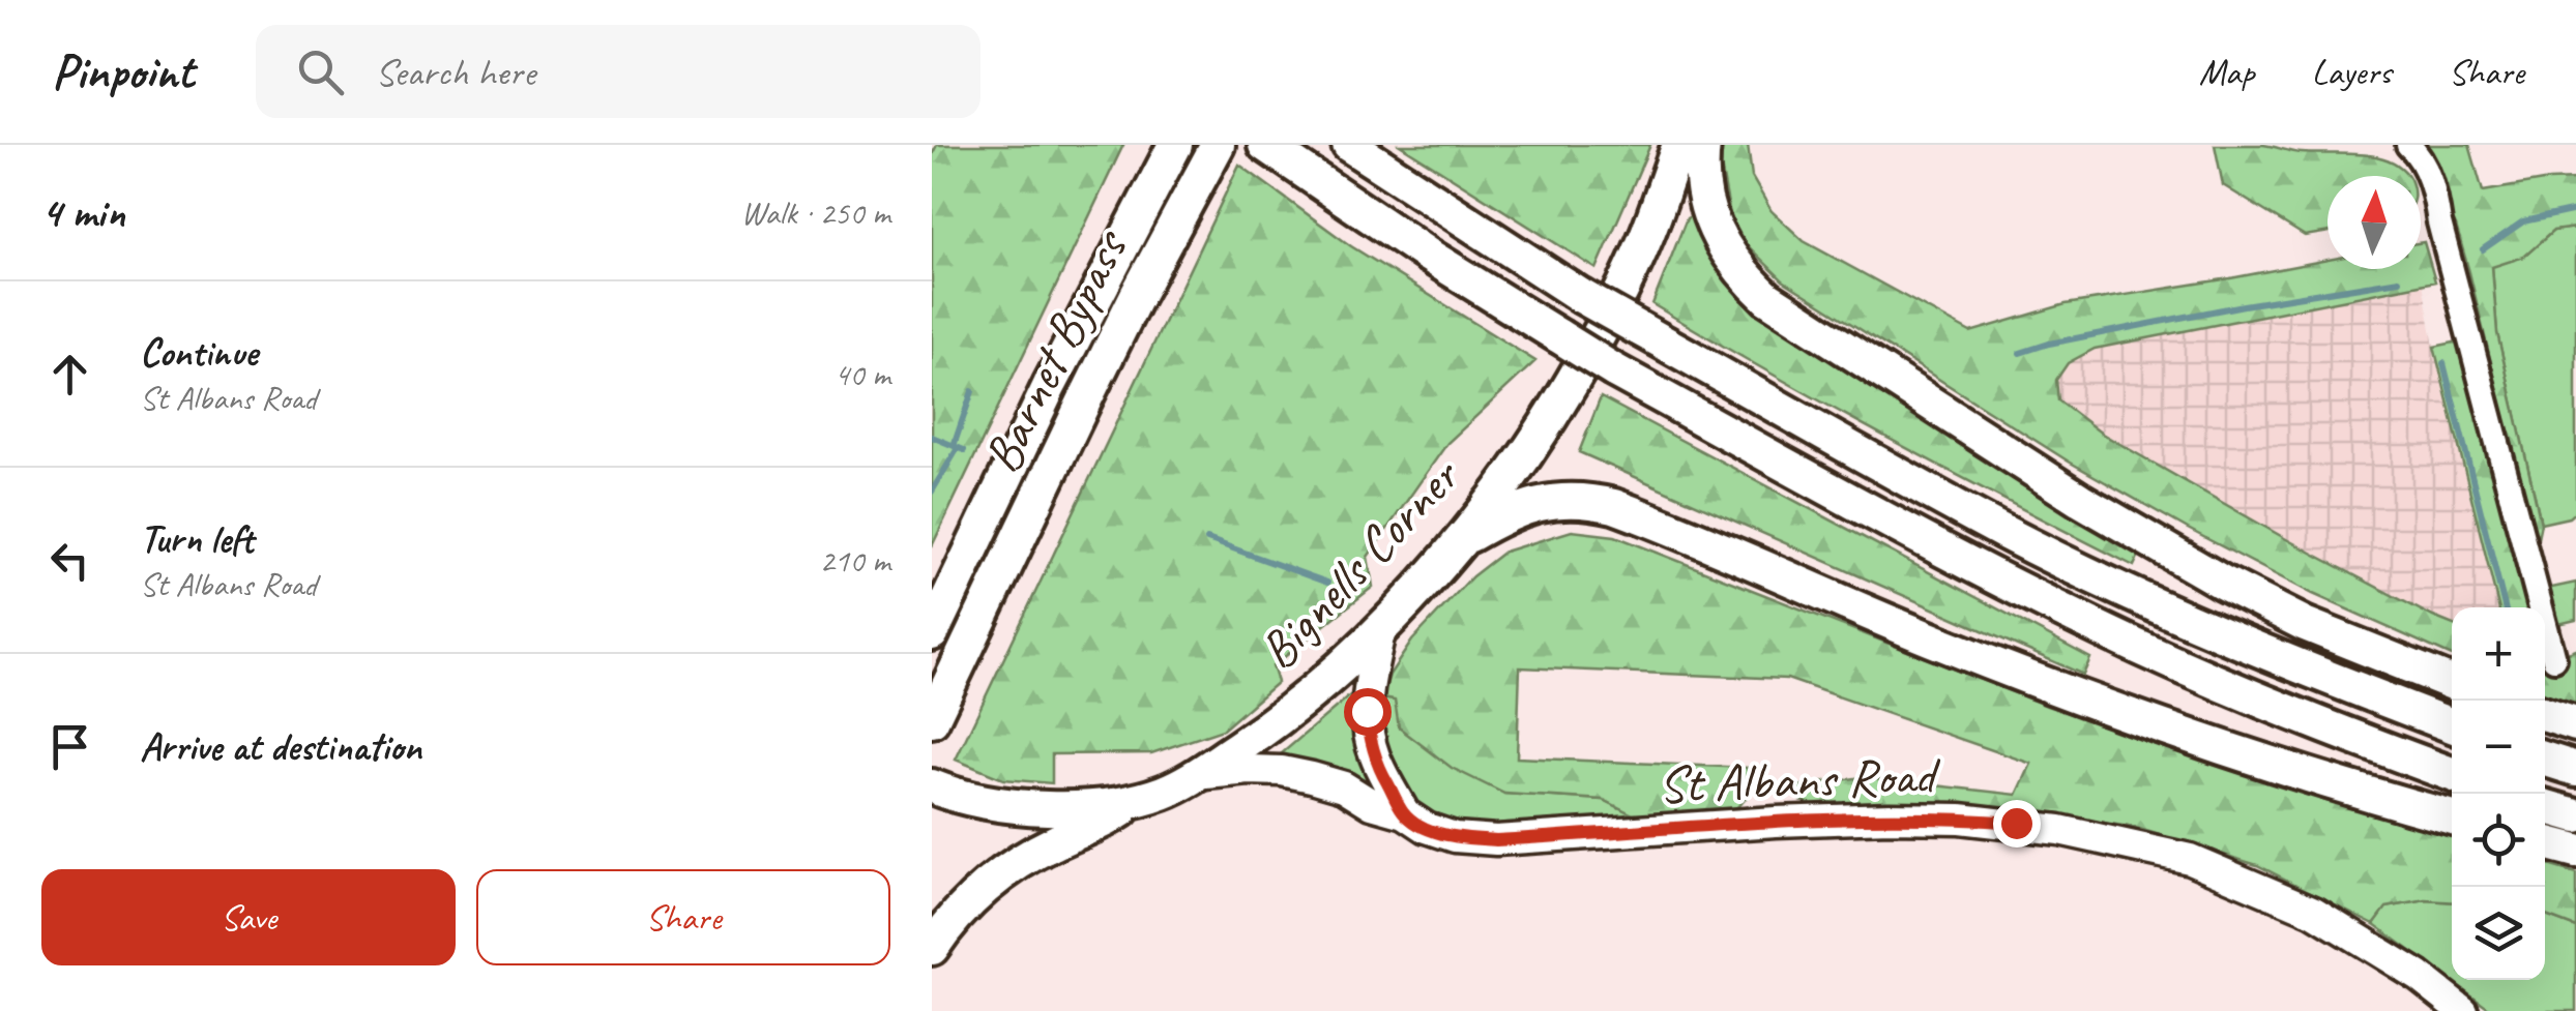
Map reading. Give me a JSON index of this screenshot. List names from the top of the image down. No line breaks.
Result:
{"streets":{"highway":["Barnet Bypass","Bignells Corner"],"main road":["St Albans Road"]},"crossings":[["Bignells Corner","St Albans Road"]],"north":"top","page":{"header":"Pinpoint","search":"Search here","nav":["Map","Layers","Share"],"heading":["4 min","Walk · 250 m"],"list":[["Continue","St Albans Road","40 m"],["Turn left","St Albans Road","210 m"],"Arrive at destination"],"map_buttons":["+","−"],"buttons":["Save","Share"]}}
